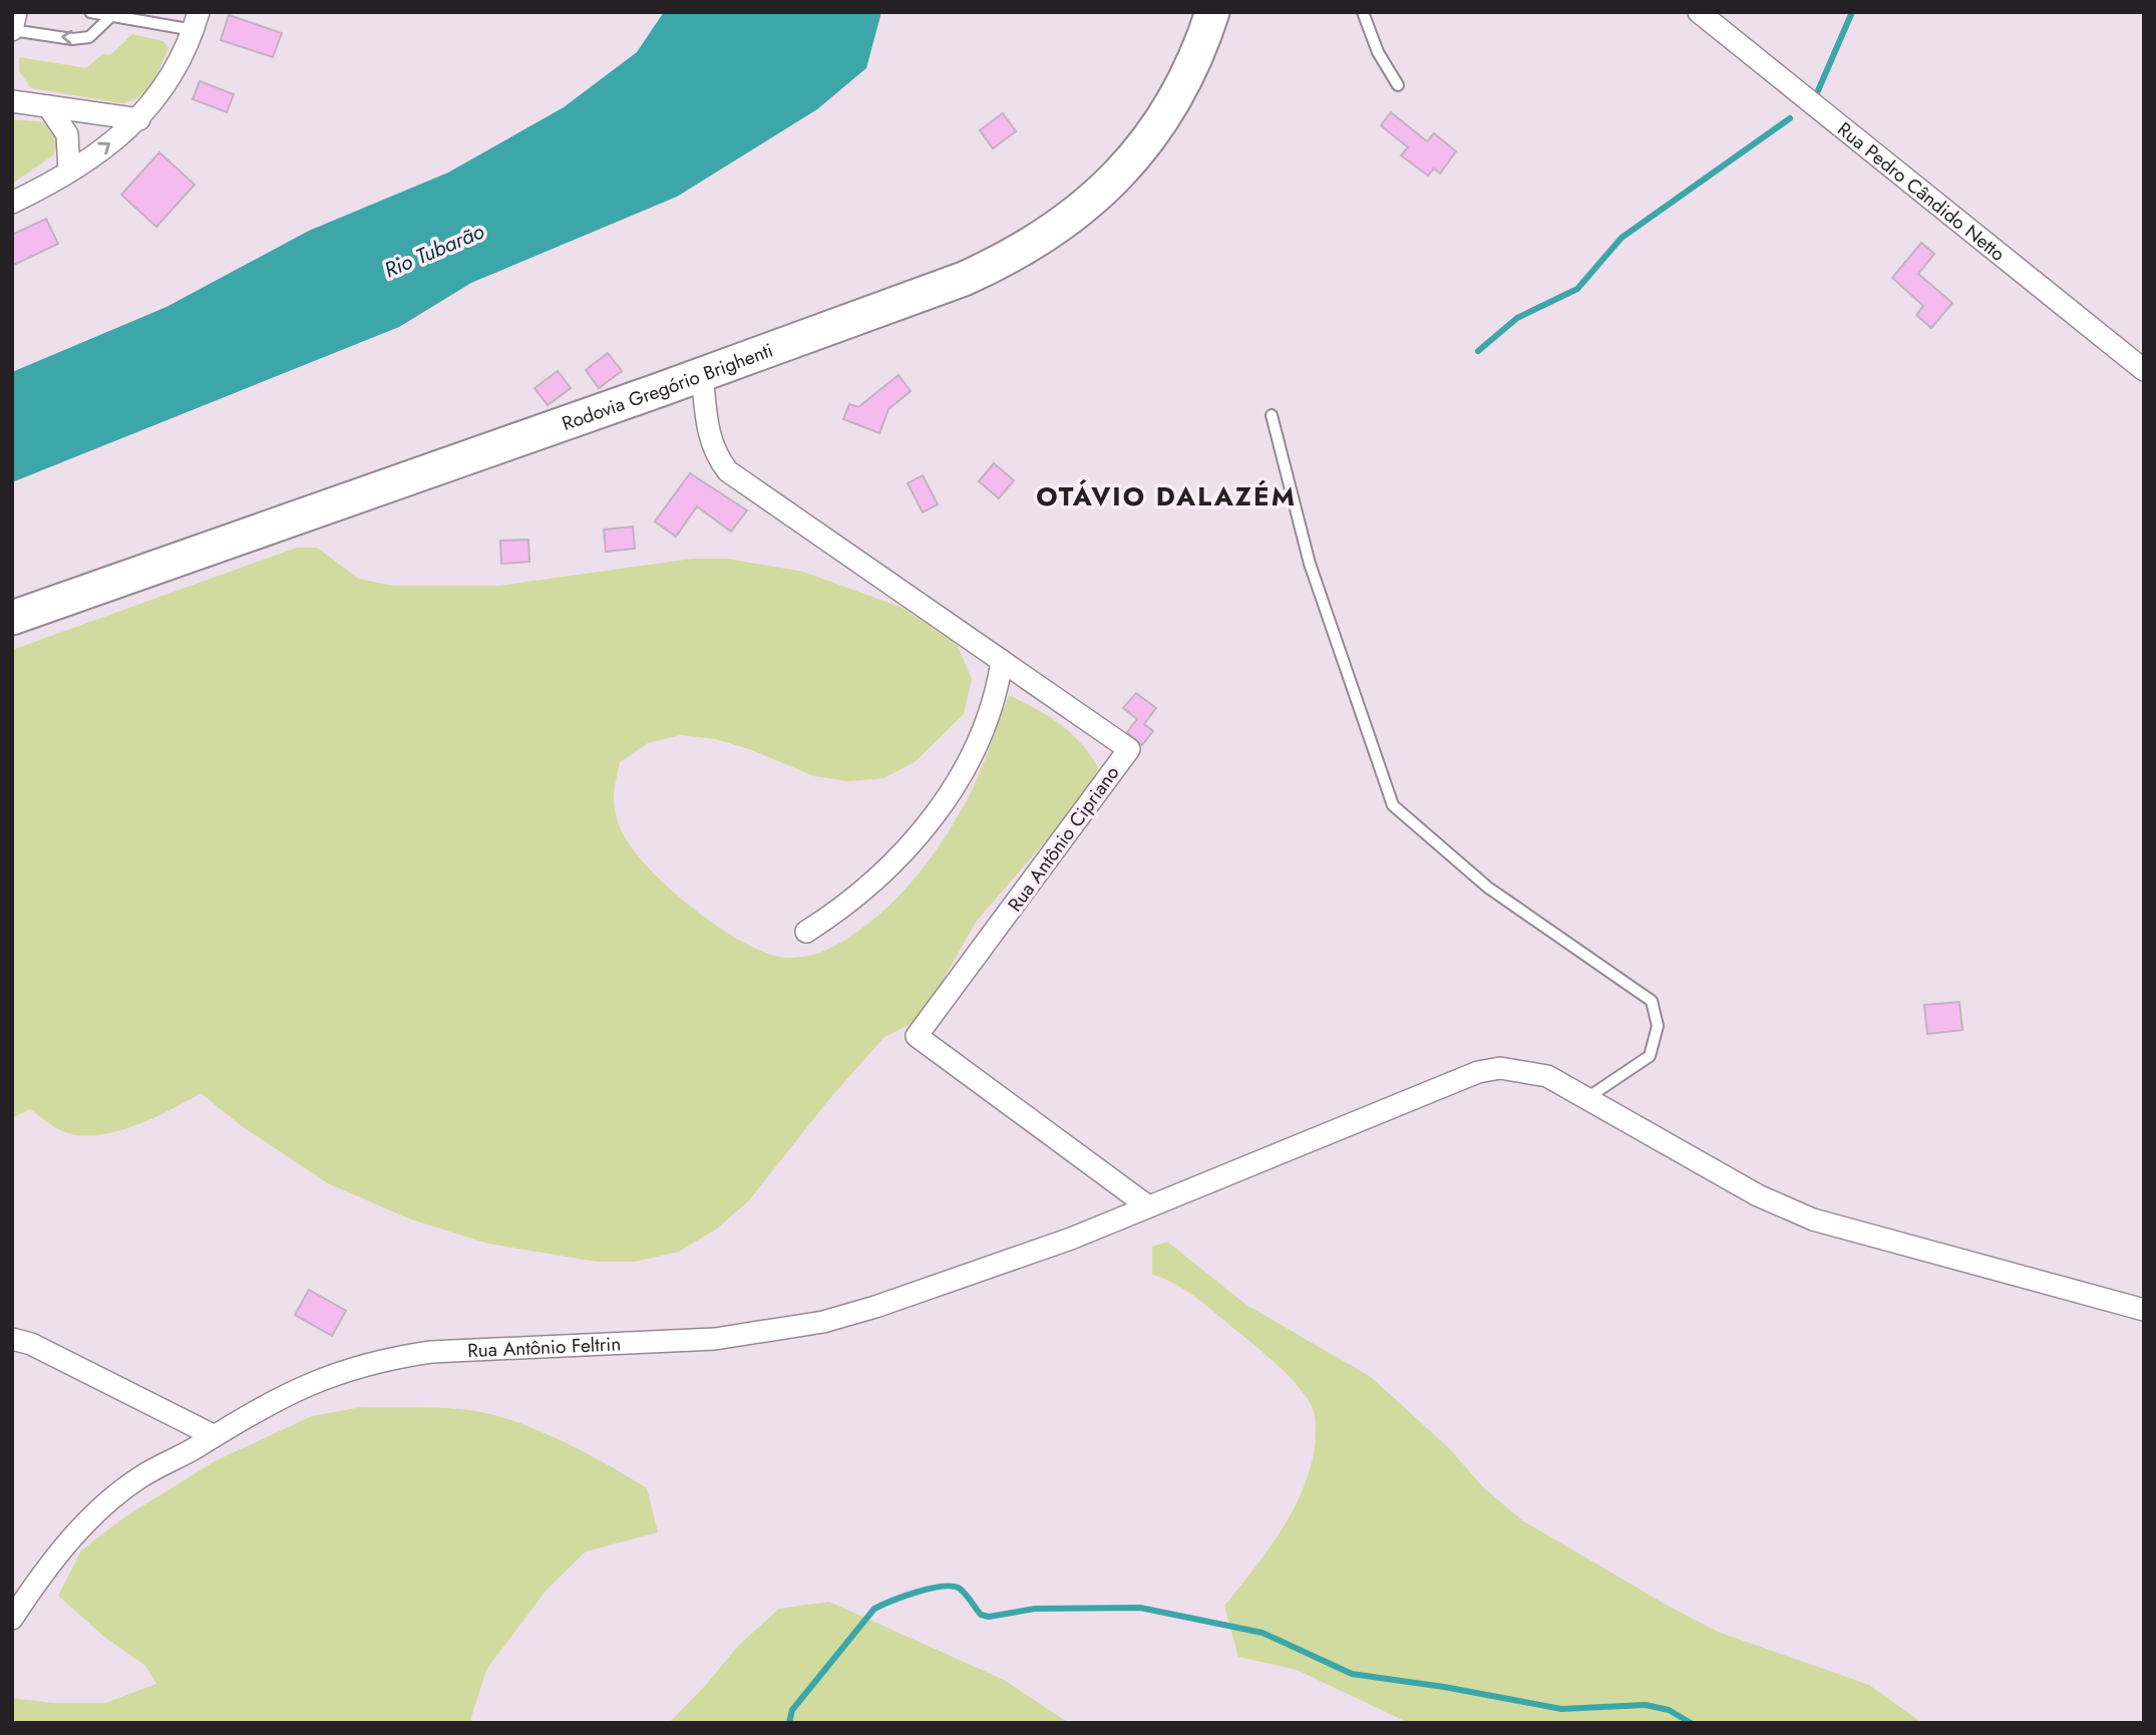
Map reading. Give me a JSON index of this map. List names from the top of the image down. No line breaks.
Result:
{"streets":{"main road":["Rodovia Gregório Brighenti"],"street":["Rua Pedro Cândido Netto","Rua Antônio Cipriano","Rua Antônio Feltrin"]},"crossings":[["Rodovia Gregório Brighenti","Rua Antônio Cipriano"],["Rua Antônio Cipriano","Rua Antônio Feltrin"]],"districts":["OTÁVIO DALAZÉM"],"water":["Rio Tubarão"]}
